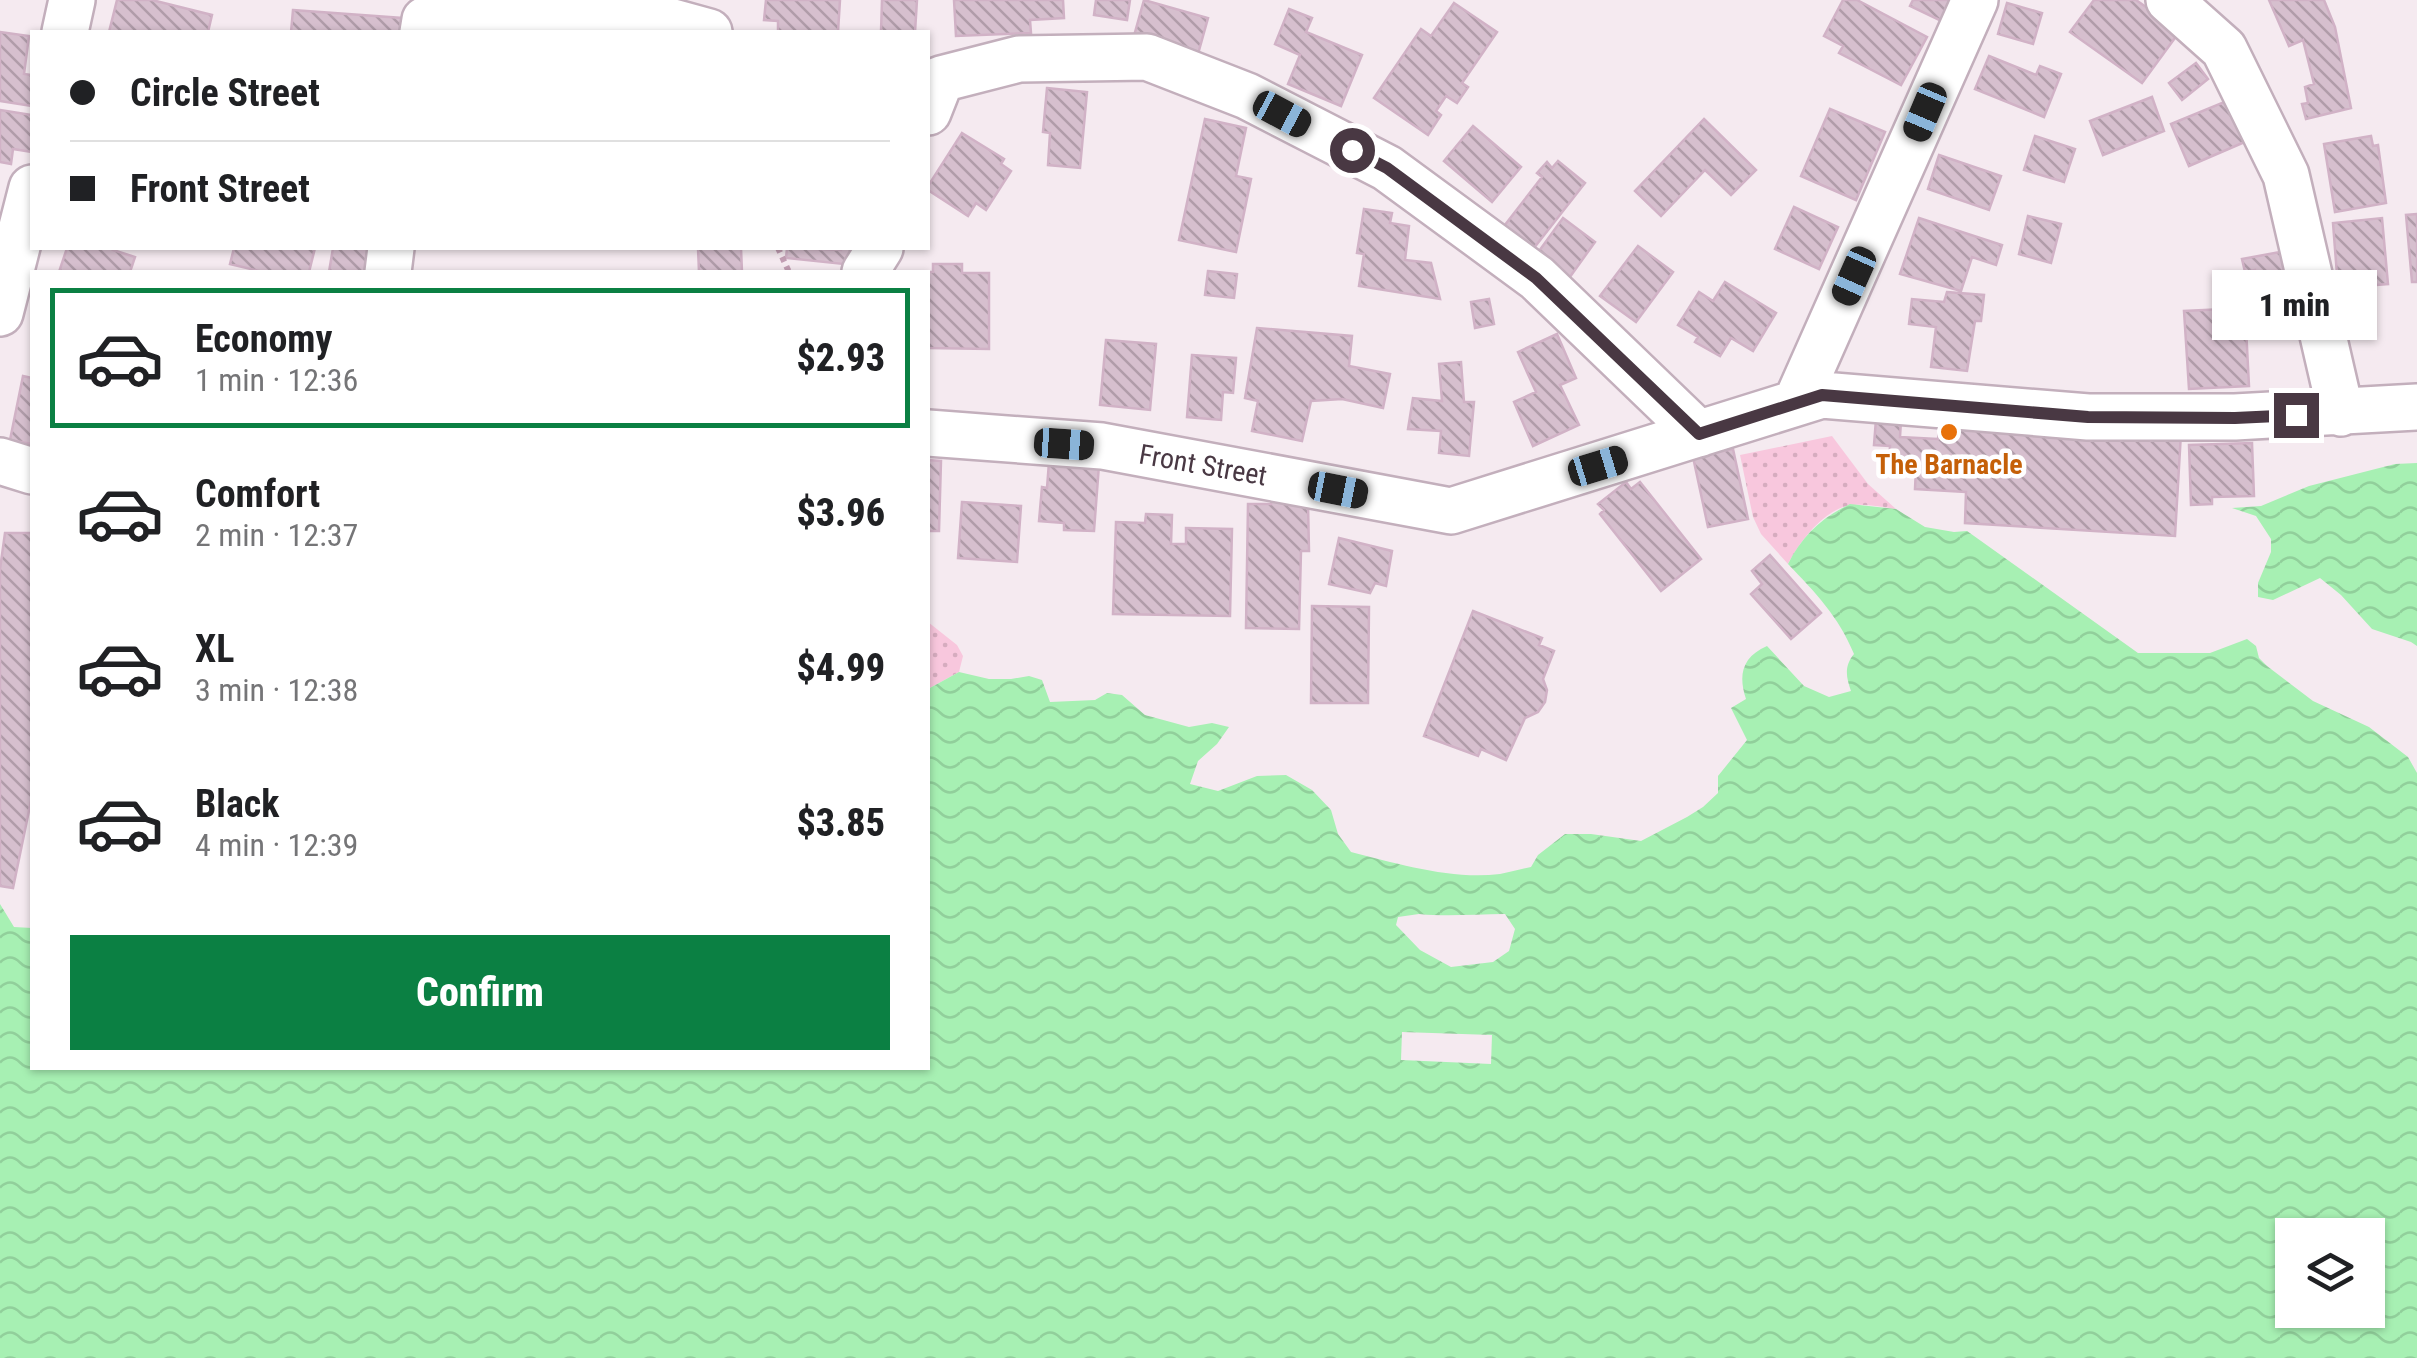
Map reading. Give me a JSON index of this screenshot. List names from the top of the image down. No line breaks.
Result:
{"streets":{"street":["Front Street"]},"places":["The Barnacle"],"page":{"banner":["Circle Street","Front Street"],"bubble":"1 min","list":[{"name":"Economy","note":"1 min · 12:36","value":"$2.93"},{"name":"Comfort","note":"2 min · 12:37","value":"$3.96"},{"name":"XL","note":"3 min · 12:38","value":"$4.99"},{"name":"Black","note":"4 min · 12:39","value":"$3.85"}],"buttons":"Confirm"}}
